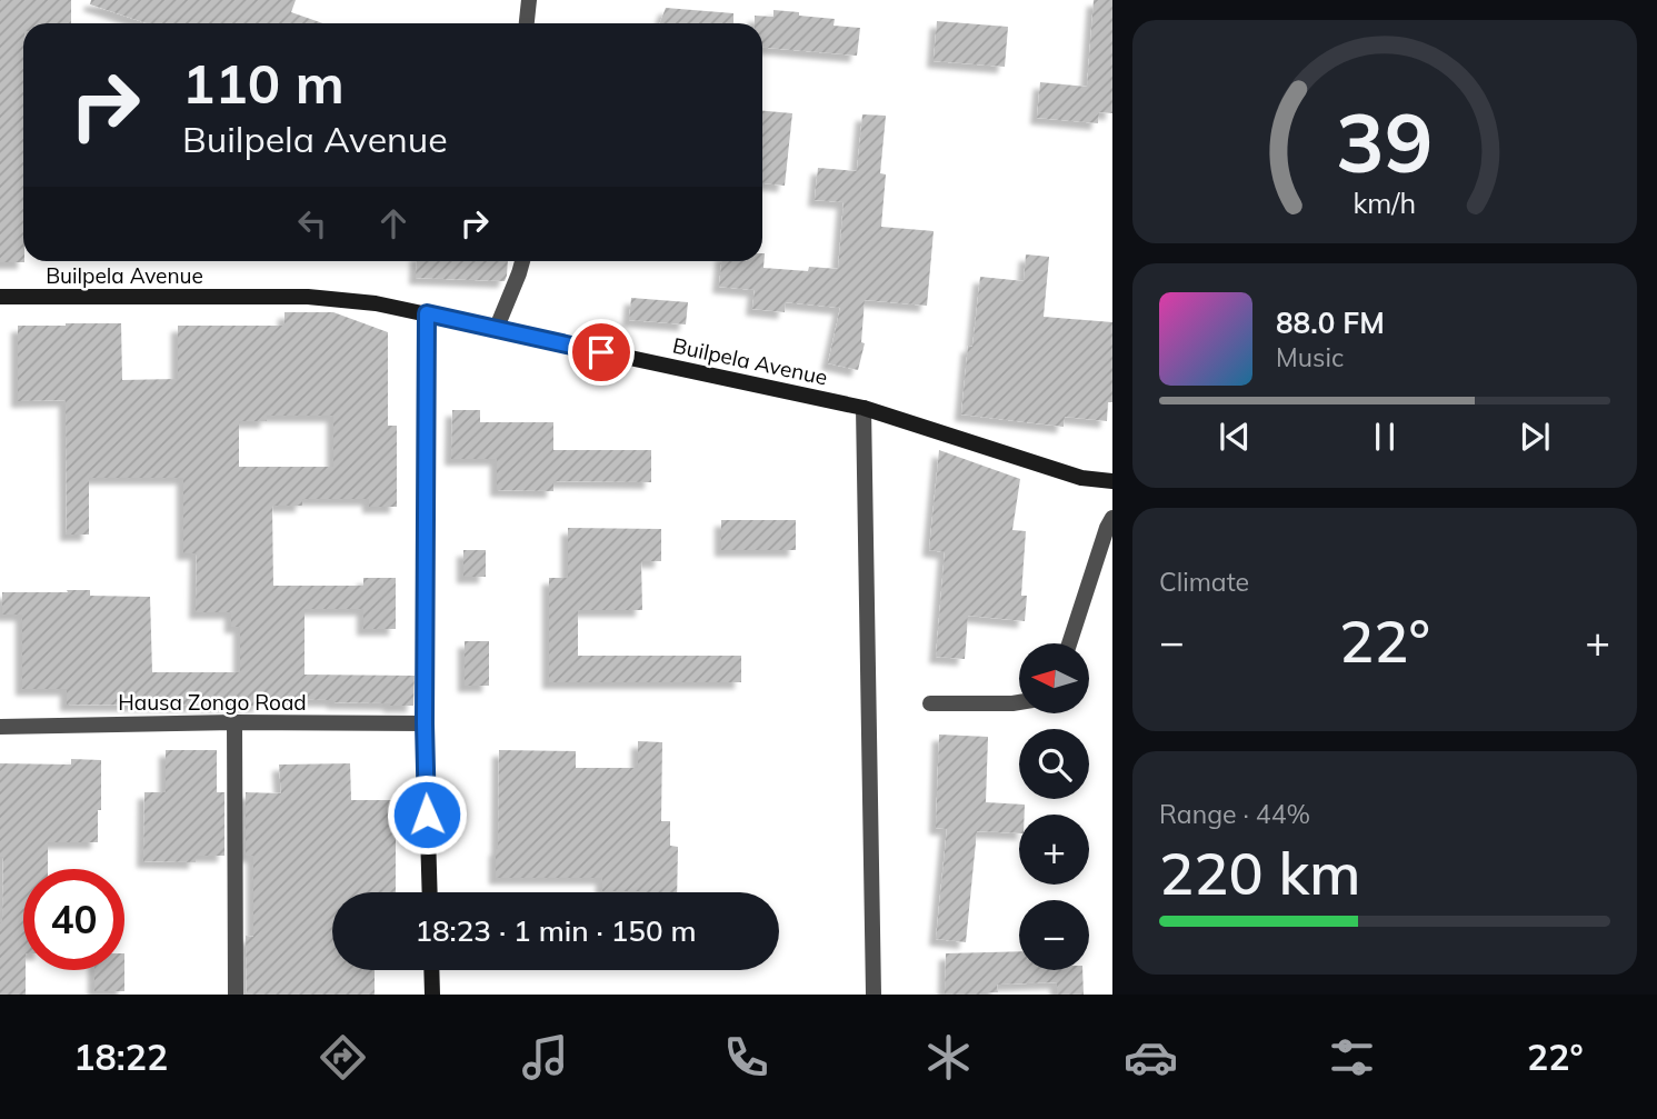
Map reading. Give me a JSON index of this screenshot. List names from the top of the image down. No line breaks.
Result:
{"streets":{"street":["Builpela Avenue","Hausa Zongo Road"]},"north":"left","page":{"turn":["110 m","Builpela Avenue"],"song":["88.0 FM","Music"],"tile":["Climate",["Range · 44%","220 km"]],"heat":["−","22°","+"],"map_buttons":["+","−"],"limit":"40","trip":"18:23 · 1 min · 150 m","tabs":["18:22","22°"],"gauge":["39","km/h"]}}
